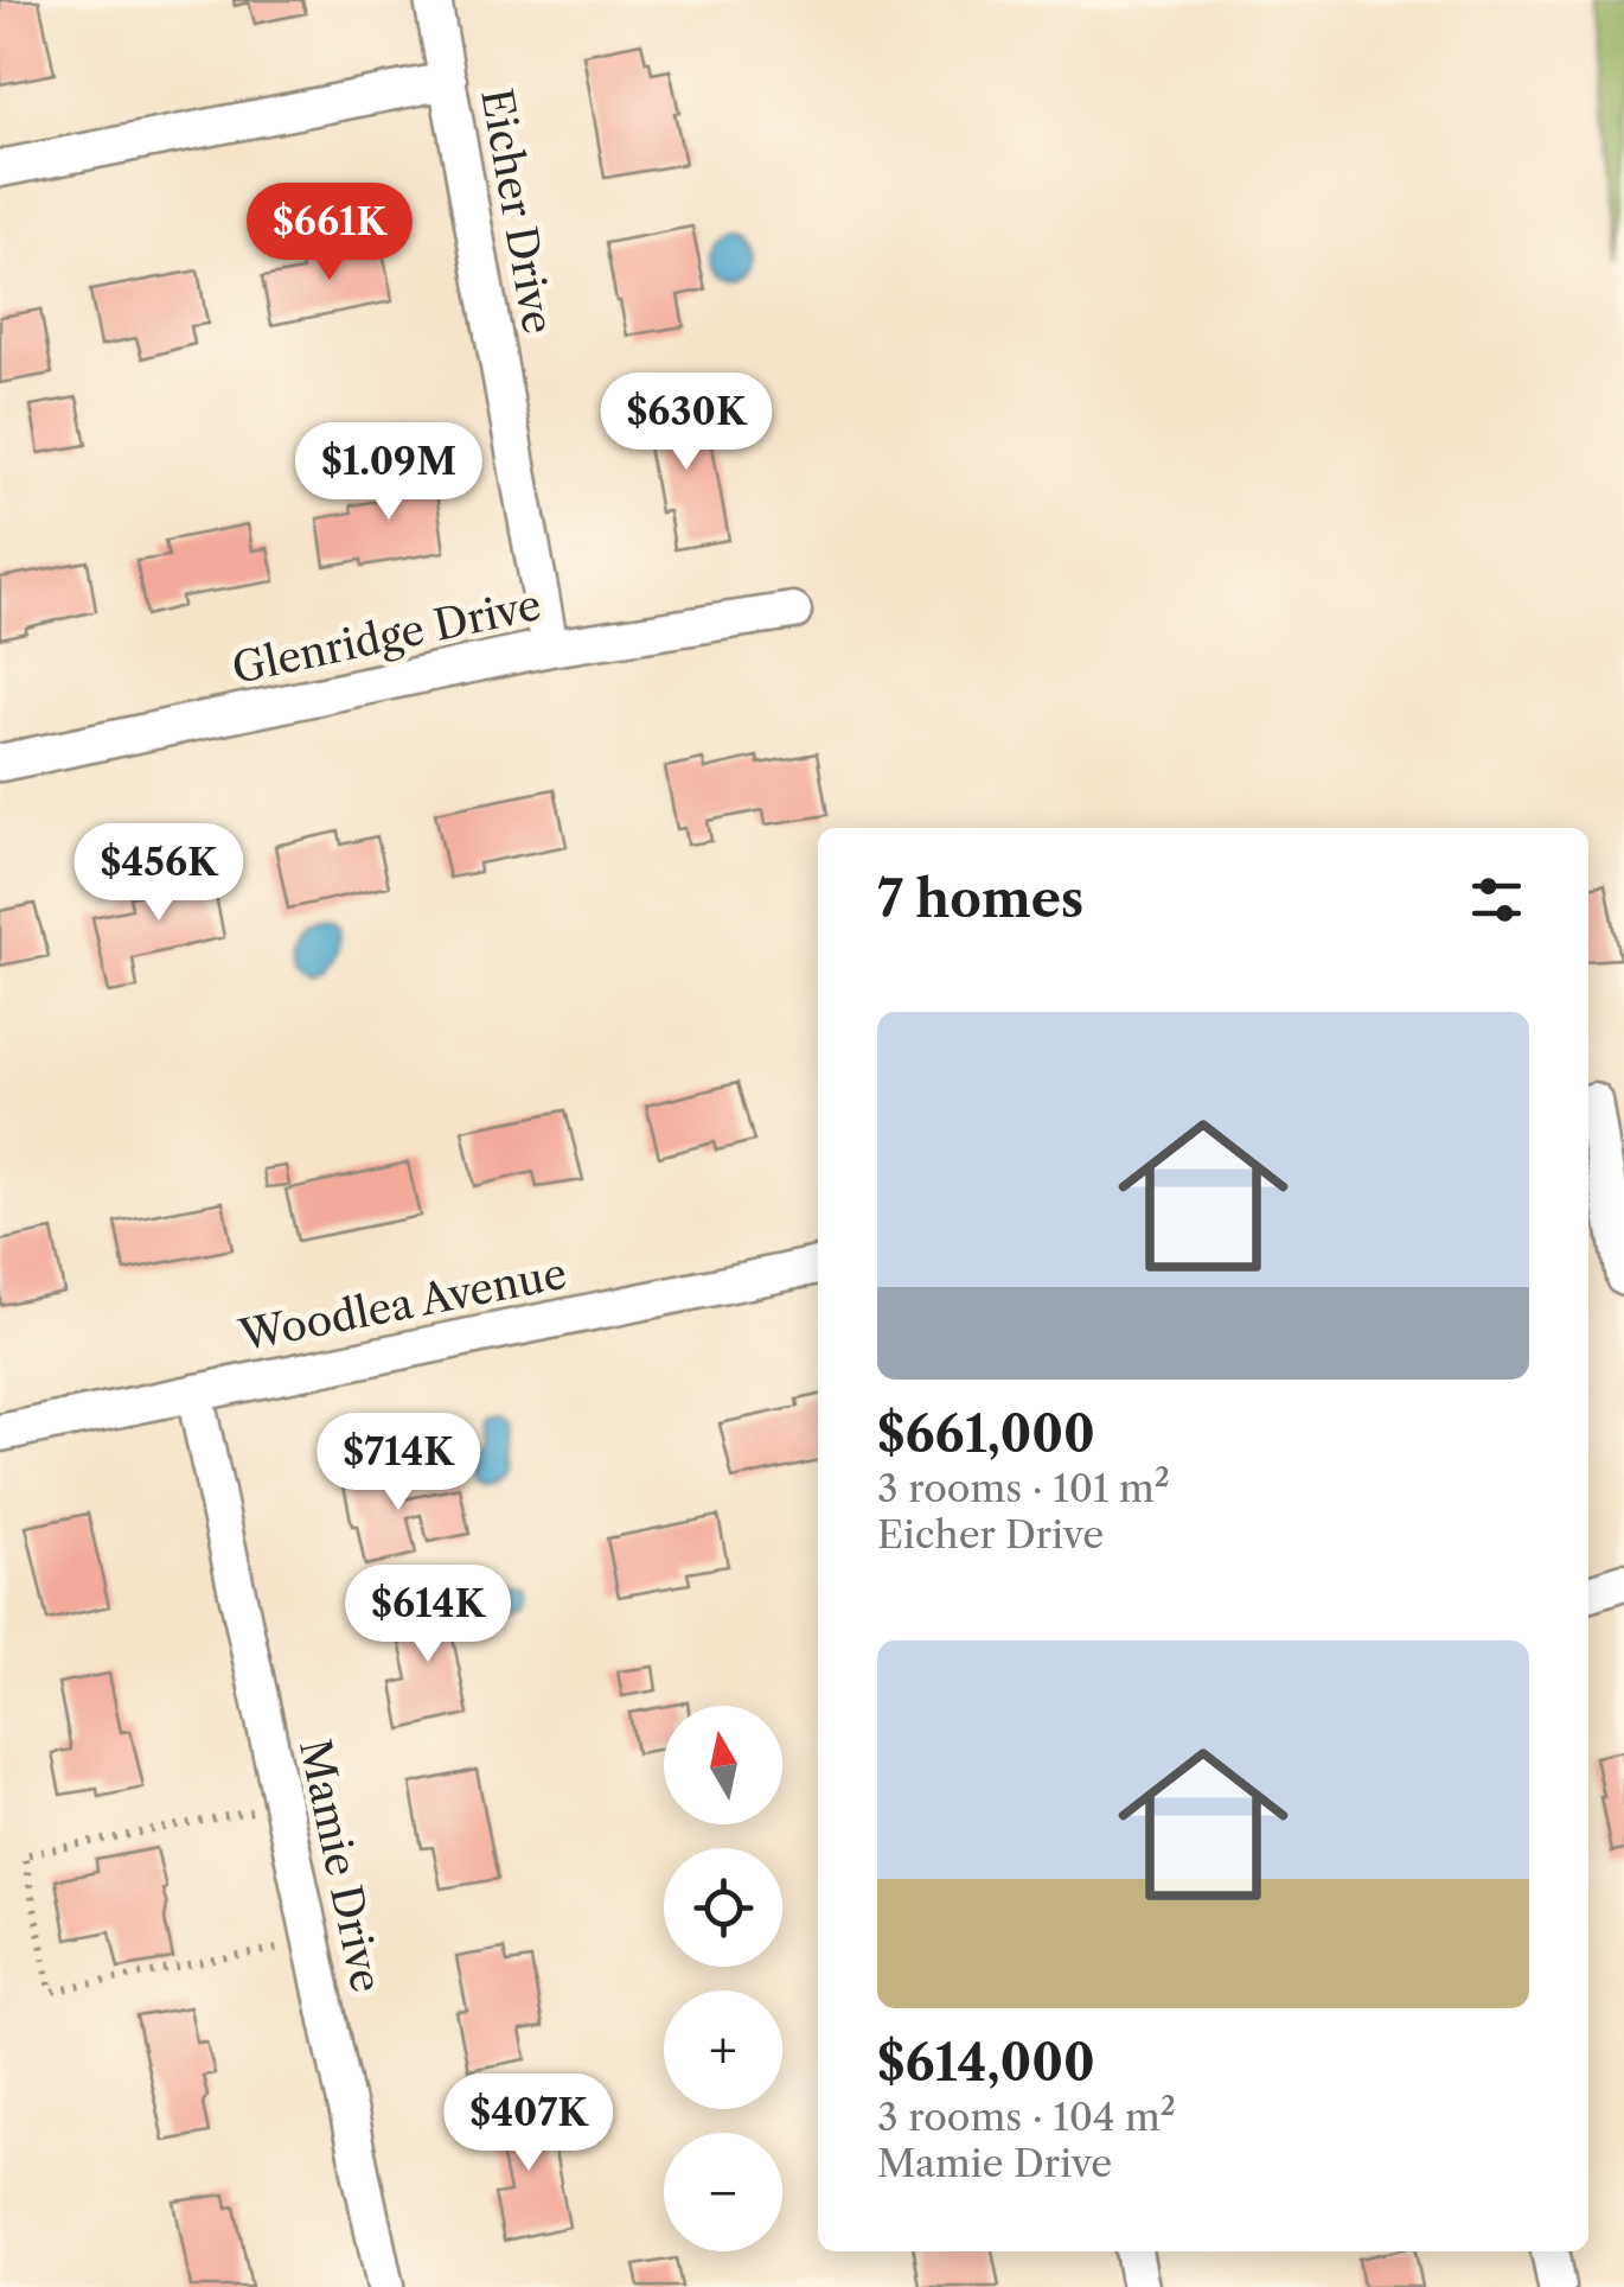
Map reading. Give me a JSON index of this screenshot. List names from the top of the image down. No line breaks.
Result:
{"streets":{"street":["Eicher Drive","Glenridge Drive","Woodlea Avenue","Mamie Drive"]},"crossings":[["Eicher Drive","Glenridge Drive"],["Woodlea Avenue","Mamie Drive"]],"north":"top","page":{"price":["$661K","$630K","$1.09M","$456K","$714K","$614K","$407K"],"heading":"7 homes","list":[{"name":"$661,000","note":"3 rooms · 101 m² · Eicher Drive"},{"name":"$614,000","note":"3 rooms · 104 m² · Mamie Drive"}],"map_buttons":["+","−"]}}
